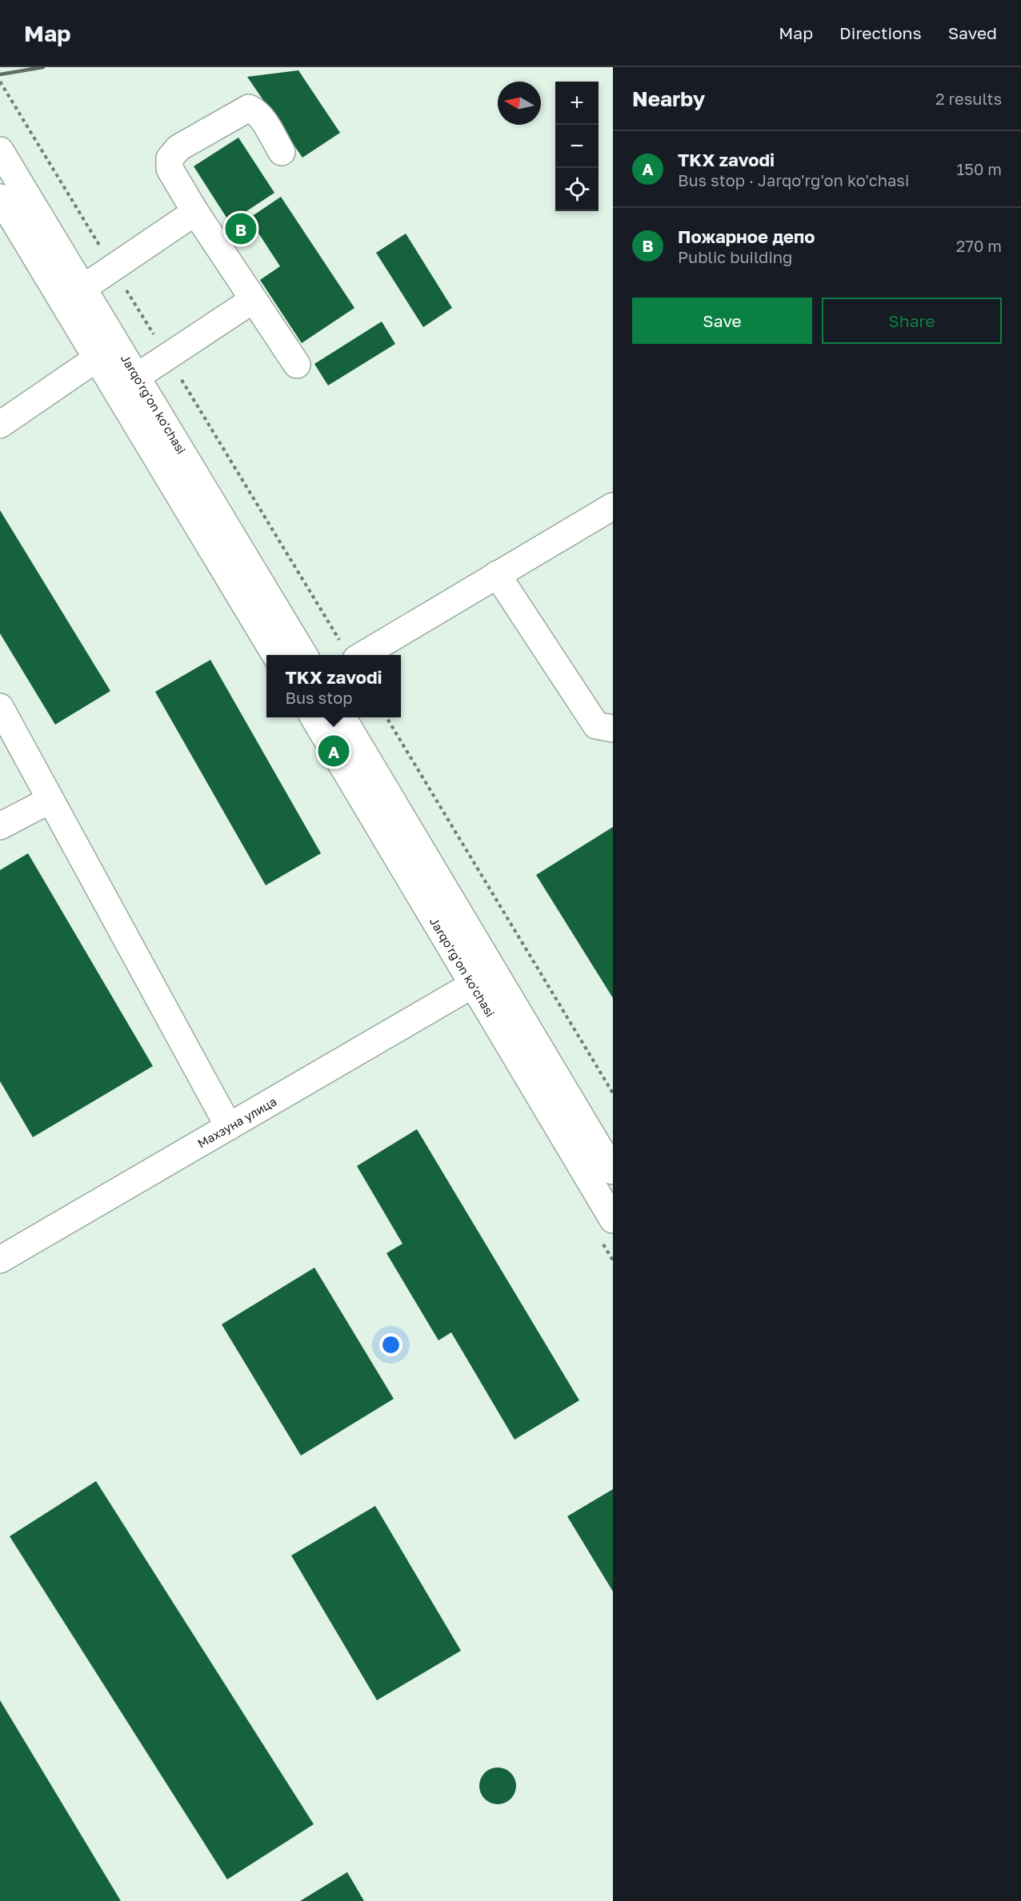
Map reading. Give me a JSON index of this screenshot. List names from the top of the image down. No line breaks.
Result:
{"streets":{"main road":["Jarqo'rg'on ko'chasi","Махзуна улица"]},"crossings":[["Jarqo'rg'on ko'chasi","Махзуна улица"]],"north":"left","page":{"header":"Map","nav":["Map","Directions","Saved"],"heading":["Nearby","2 results"],"map_buttons":["+","−"],"list":[{"mark":"A","name":"TKX zavodi","note":"Bus stop · Jarqo'rg'on ko'chasi","value":"150 m"},{"mark":"B","name":"Пожарное депо","note":"Public building","value":"270 m"}],"pins":["B","A"],"buttons":["Save","Share"],"popup":["TKX zavodi","Bus stop"]}}
